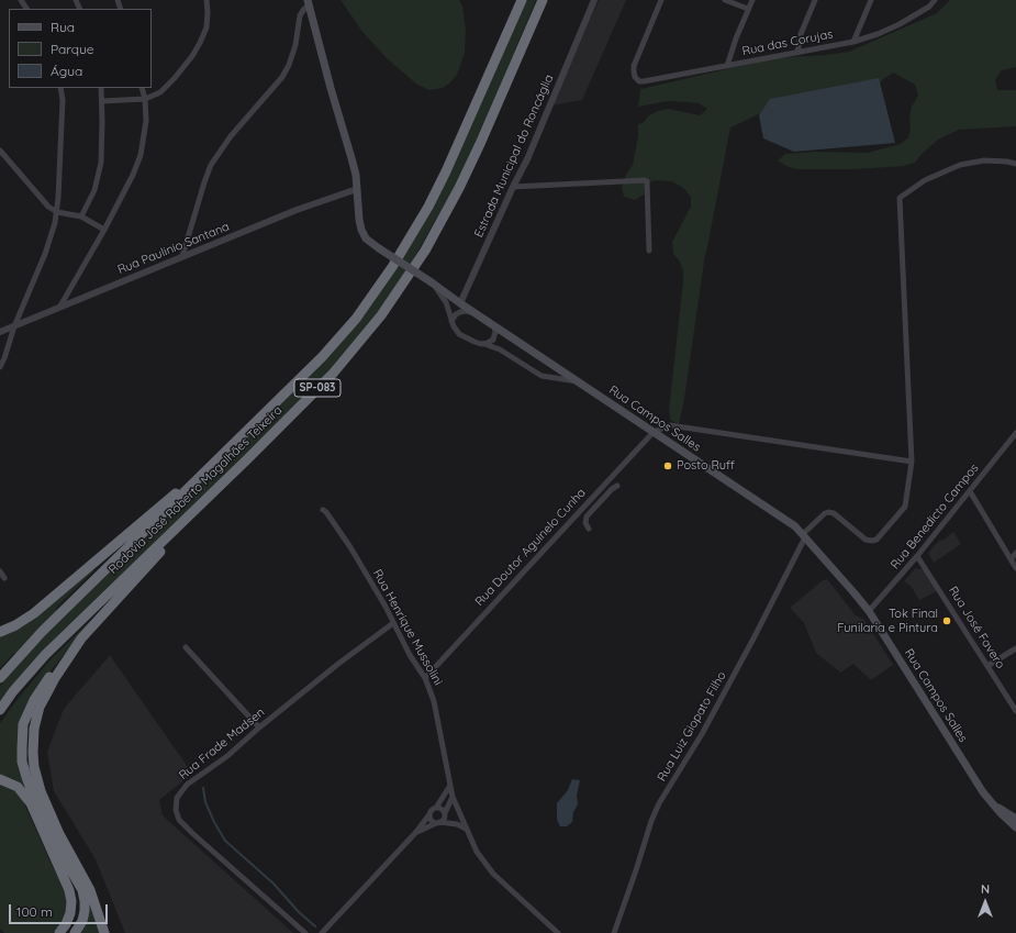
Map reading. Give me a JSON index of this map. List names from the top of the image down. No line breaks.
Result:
{"streets":{"highway":["SP-083","Rodovia José Roberto Magalhães Teixeira"],"main road":["Rua Campos Salles"],"street":["Rua das Corujas","Estrada Municipal do Roncáglia","Rua Paulinio Santana","Rua Benedicto Campos","Rua Doutor Aguinelo Cunha","Rua Henrique Mussolini","Rua José Favero","Rua Luiz Giopato Filho","Rua Frade Madsen"]},"crossings":[["Estrada Municipal do Roncáglia","Rua Campos Salles"],["Rua Paulinio Santana","Rua Campos Salles"],["Rua Campos Salles","Rua Benedicto Campos"],["Rua Campos Salles","Rua Doutor Aguinelo Cunha"],["Rua Campos Salles","Rua Luiz Giopato Filho"],["Rua Benedicto Campos","Rua José Favero"],["Rua Doutor Aguinelo Cunha","Rua Henrique Mussolini"],["Rua Henrique Mussolini","Rua Frade Madsen"]],"places":["Posto Ruff","Tok Final Funilaria e Pintura"],"legend":["Rua","Parque","Água"],"scale_bar":"100 m","north":"top"}
